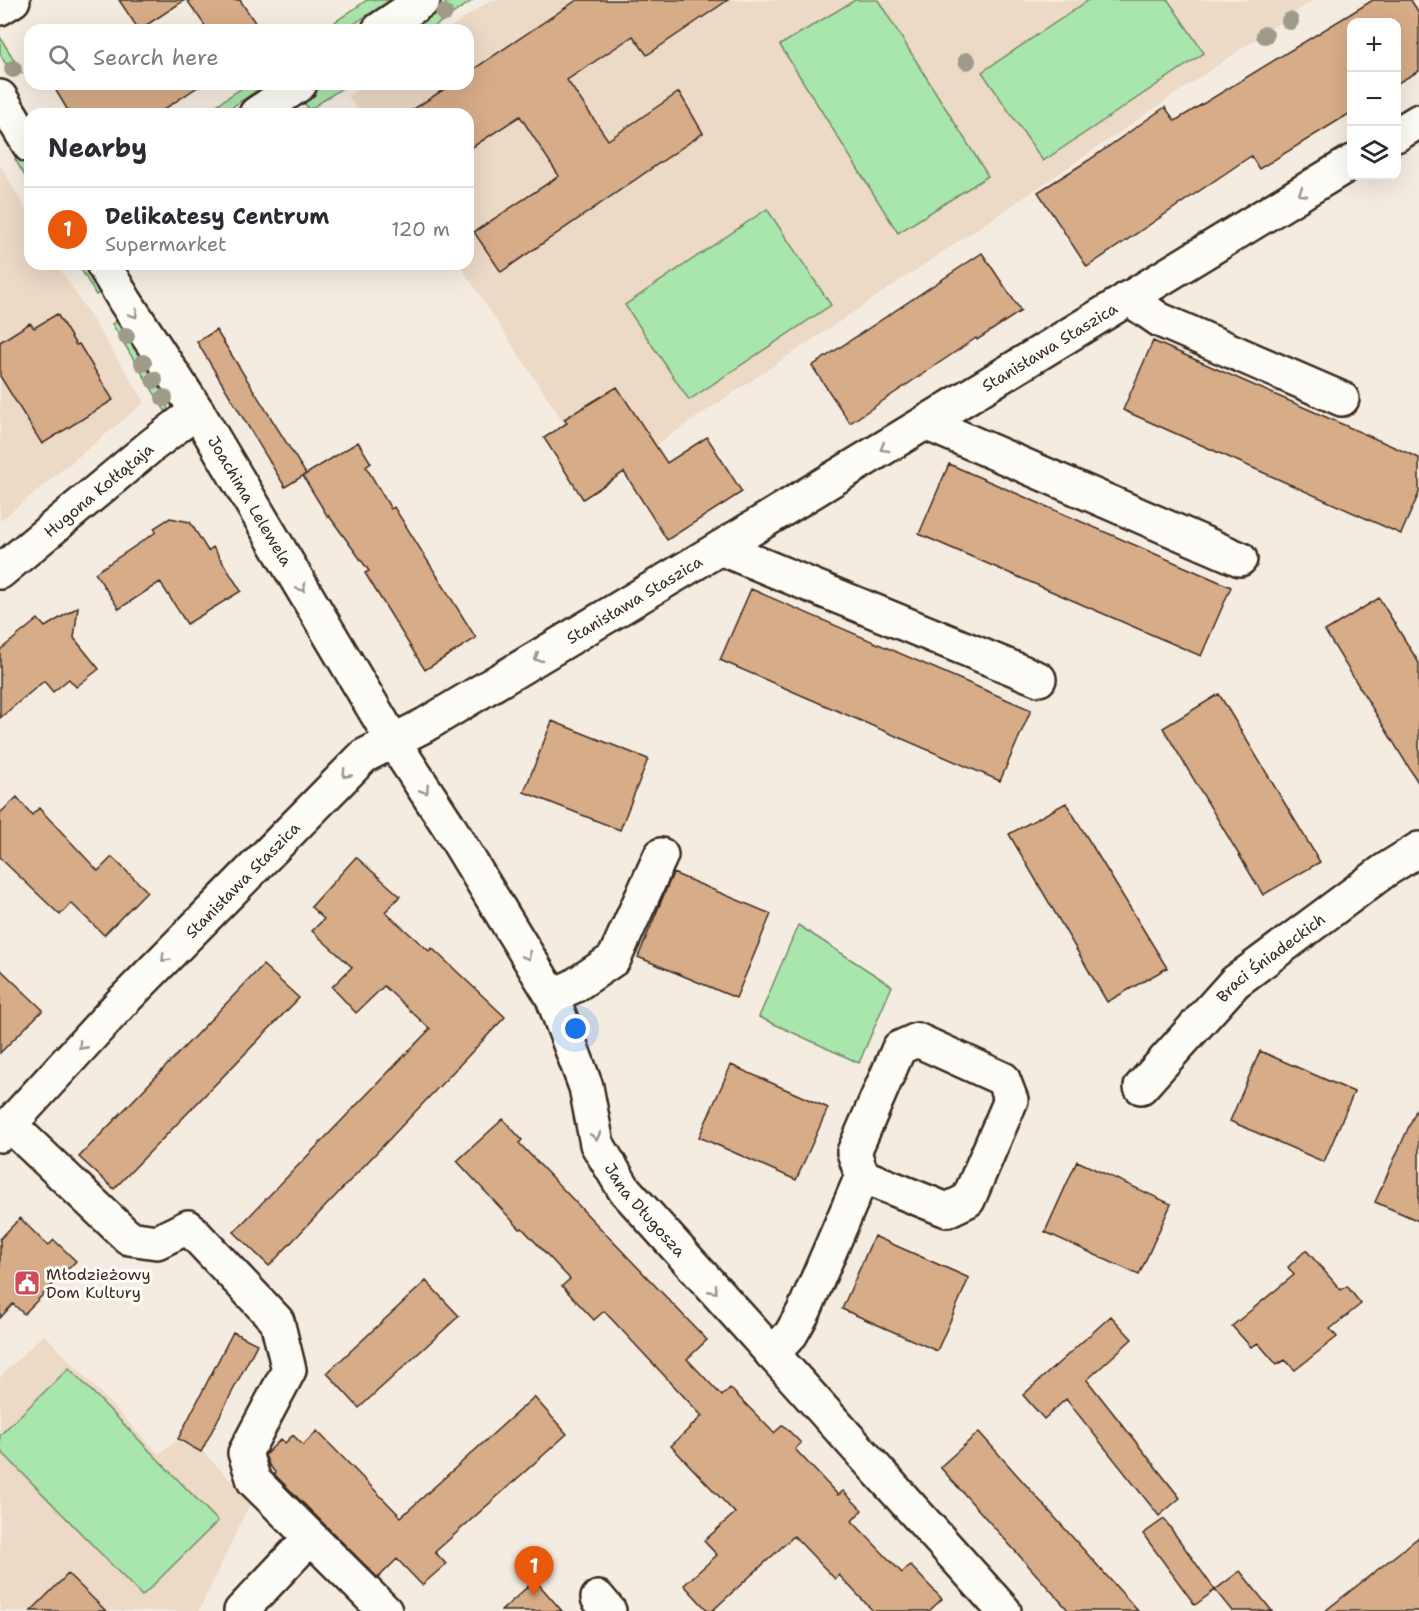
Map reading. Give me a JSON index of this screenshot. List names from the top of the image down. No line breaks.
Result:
{"streets":{"street":["Stanisława Staszica","Hugona Kołłątaja","Joachima Lelewela","Braci Śniadeckich","Jana Długosza"]},"crossings":[["Stanisława Staszica","Joachima Lelewela"],["Stanisława Staszica","Jana Długosza"],["Hugona Kołłątaja","Joachima Lelewela"],["Joachima Lelewela","Jana Długosza"]],"one_way":["Stanisława Staszica","Joachima Lelewela","Jana Długosza"],"places":{"public building":["Młodzieżowy Dom Kultury"]},"page":{"map_buttons":["+","−"],"search":"Search here","heading":"Nearby","list":[{"mark":"1","name":"Delikatesy Centrum","note":"Supermarket","value":"120 m"}],"pins":"1"}}
